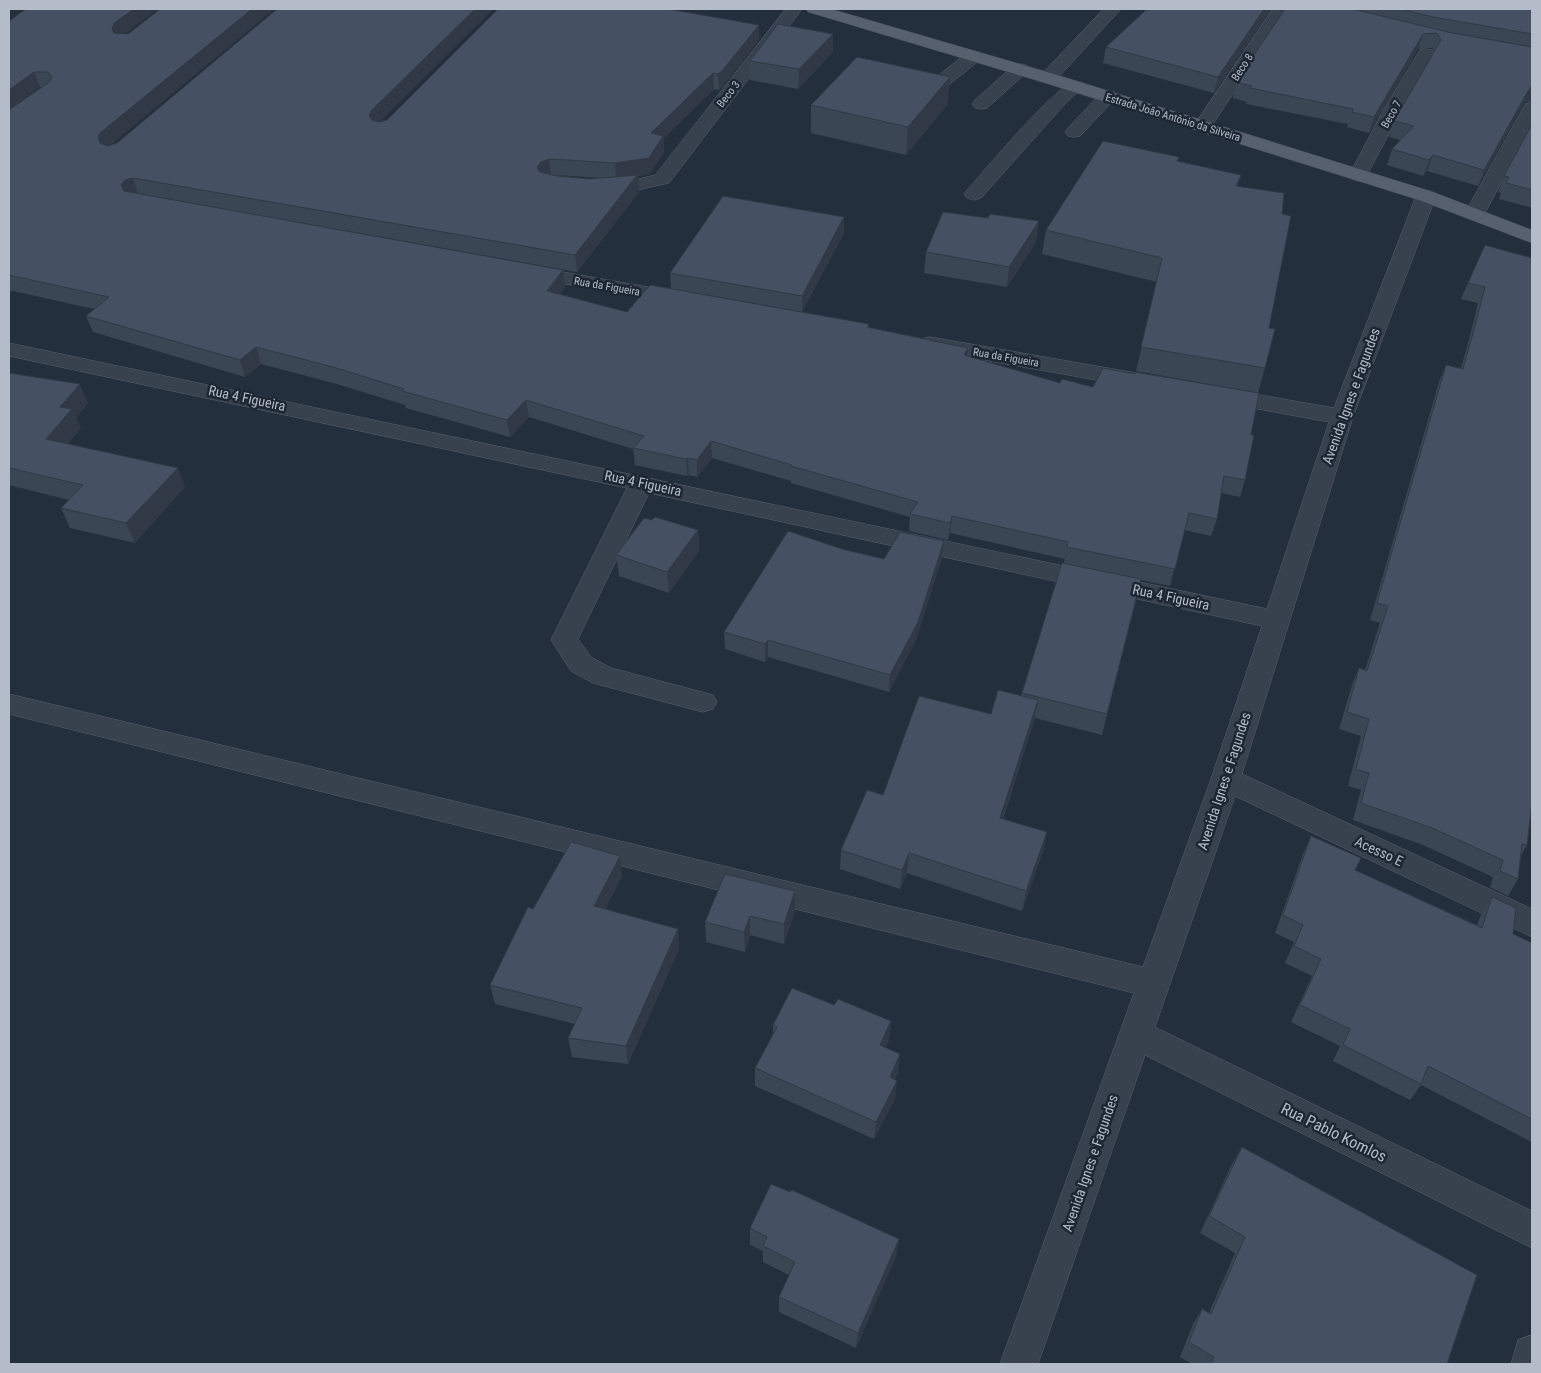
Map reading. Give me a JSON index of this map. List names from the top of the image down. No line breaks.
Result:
{"streets":{"main road":["Estrada João Antônio da Silveira"],"street":["Beco 8","Beco 3","Beco 7","Rua da Figueira","Avenida Ignes e Fagundes","Rua 4 Figueira","Acesso E","Rua Pablo Komlos"]},"crossings":[["Beco 8","Estrada João Antônio da Silveira"],["Beco 7","Estrada João Antônio da Silveira"],["Estrada João Antônio da Silveira","Avenida Ignes e Fagundes"],["Avenida Ignes e Fagundes","Rua 4 Figueira"],["Avenida Ignes e Fagundes","Acesso E"],["Avenida Ignes e Fagundes","Rua Pablo Komlos"]]}
